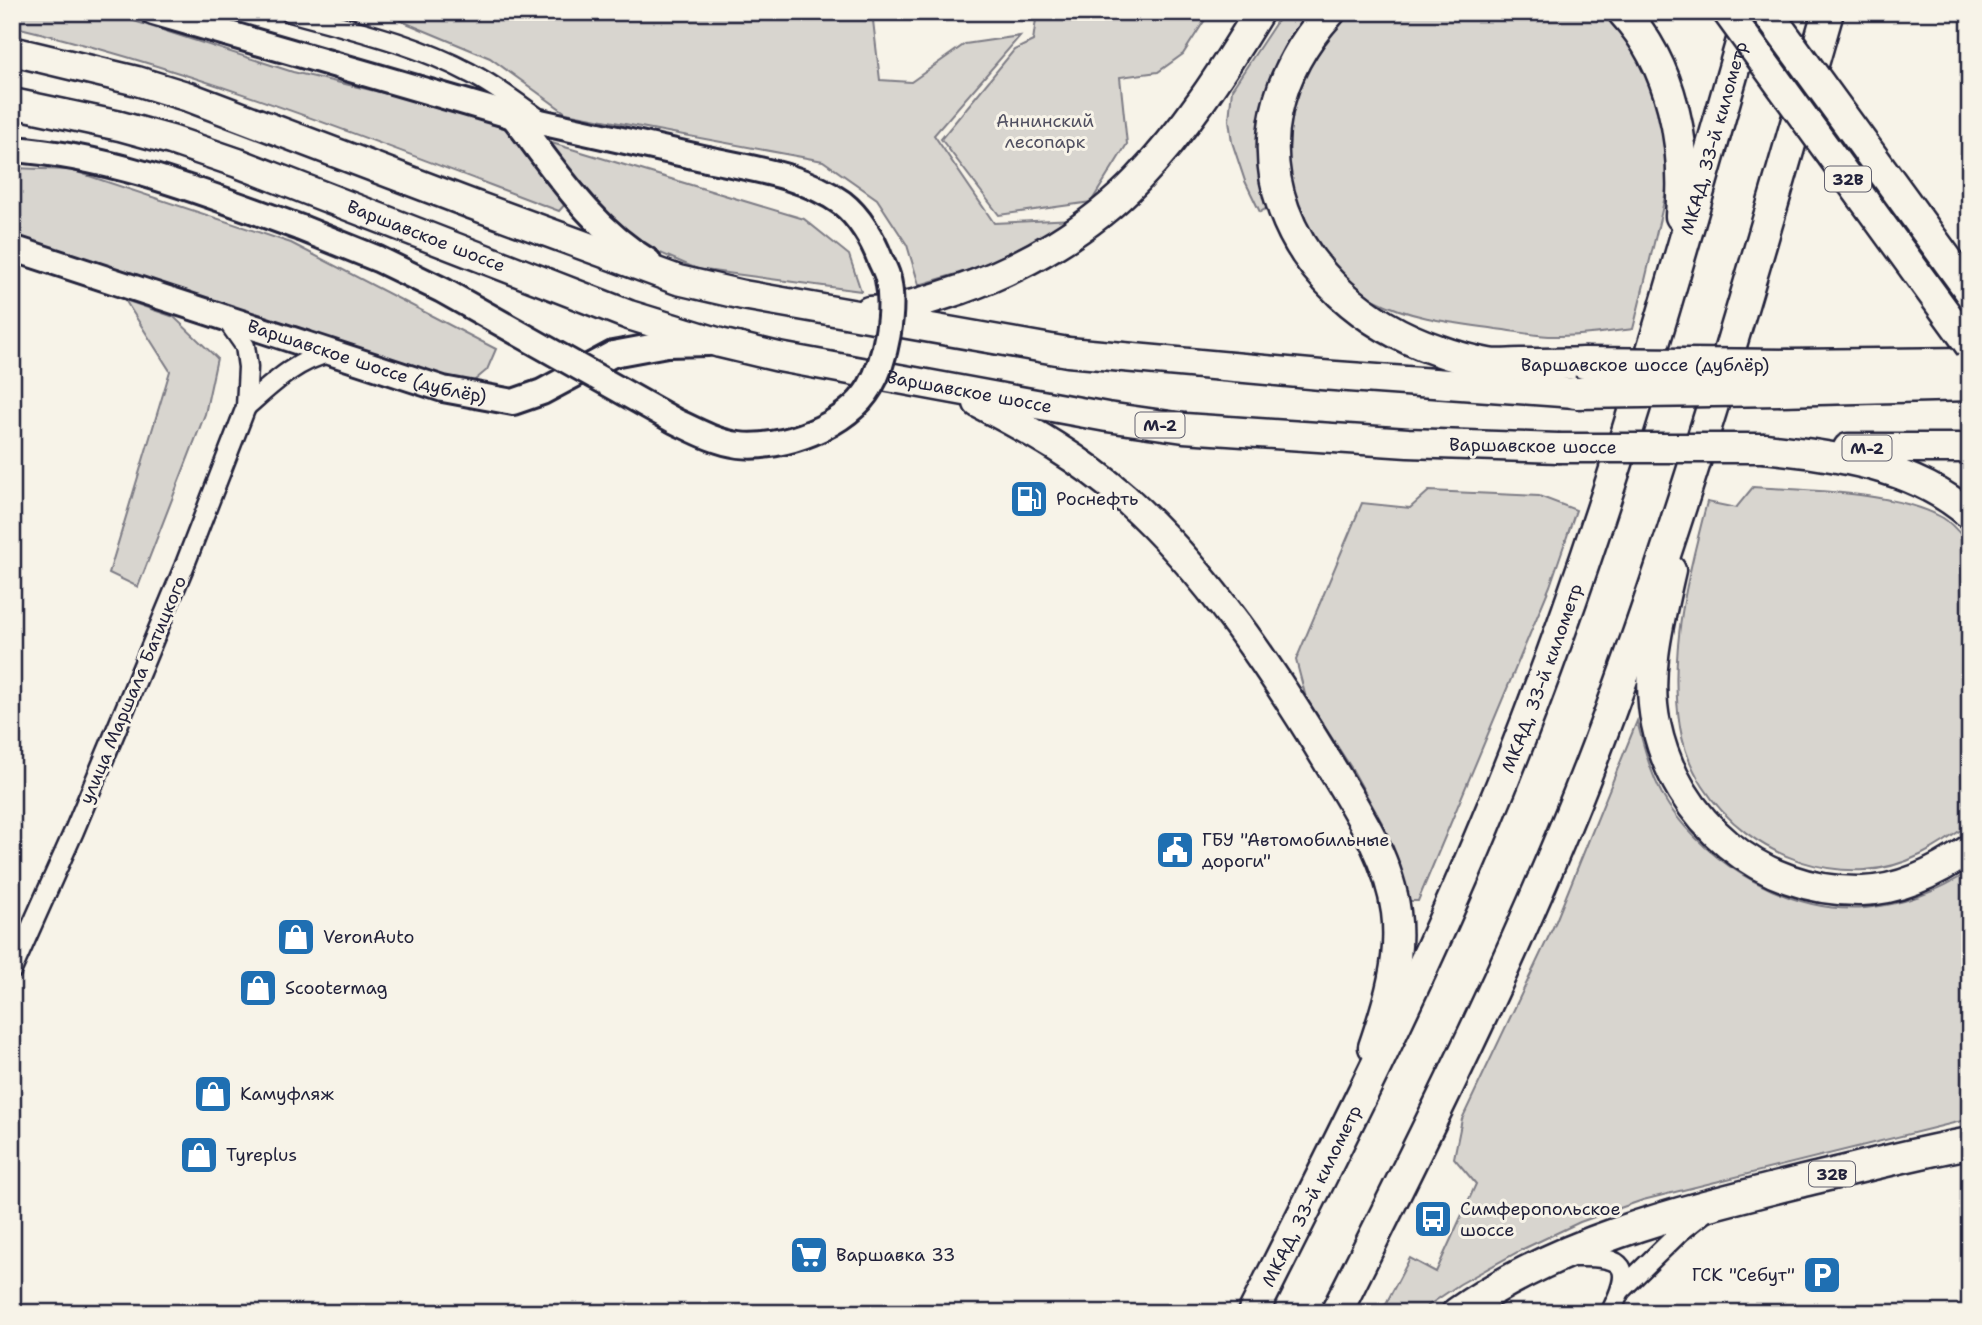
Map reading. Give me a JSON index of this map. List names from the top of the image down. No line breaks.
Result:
{"streets":{"highway":["МКАД, 33-й километр","32B","Варшавское шоссе (дублёр)"],"main road":["Варшавское шоссе","М-2"],"street":["улица Маршала Батицкого"]},"crossings":[["Варшавское шоссе","Варшавское шоссе (дублёр)"],["Варшавское шоссе (дублёр)","улица Маршала Батицкого"]],"parks":["Аннинский лесопарк"],"places":{"fuel station":["Роснефть"],"public building":["ГБУ \"Автомобильные дороги\""],"shop":["VeronAuto","Scootermag","Камуфляж","Tyreplus"],"bus stop":["Симферопольское шоссе"],"supermarket":["Варшавка 33"],"parking":["ГСК \"Себут\""]}}
